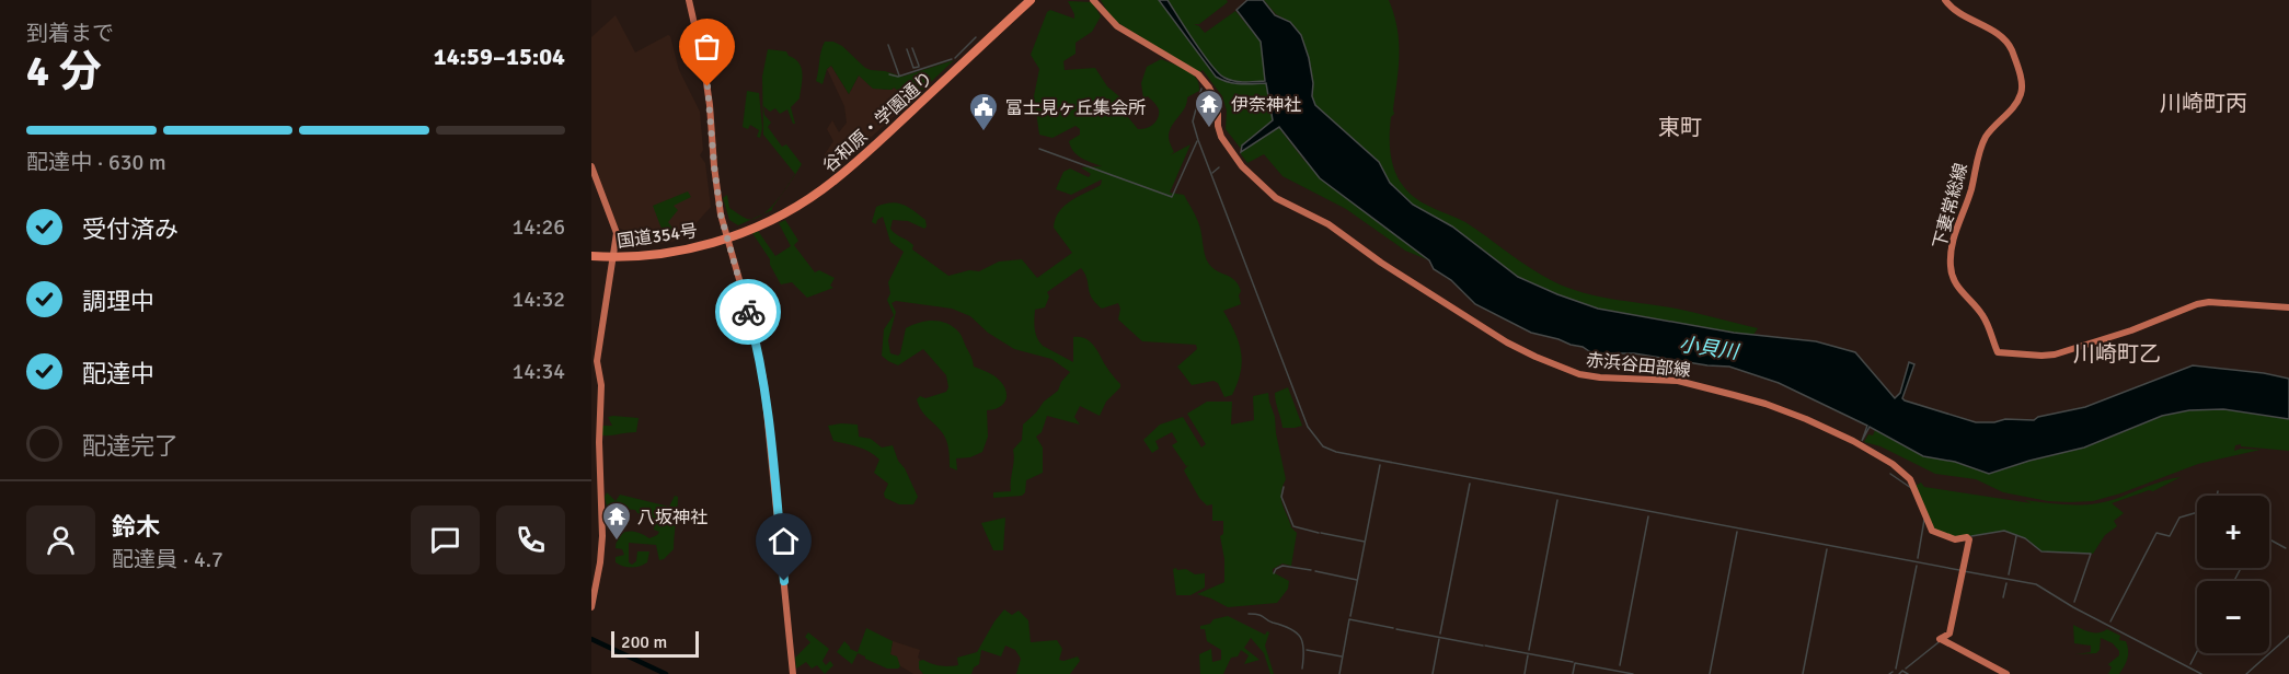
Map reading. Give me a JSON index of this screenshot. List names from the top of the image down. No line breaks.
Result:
{"streets":{"highway":["谷和原・学園通り","国道354号"],"main road":["下妻常総線","赤浜谷田部線"]},"crossings":[["谷和原・学園通り","国道354号"]],"districts":["川崎町丙","東町","川崎町乙"],"water":["小貝川"],"places":{"temple":["伊奈神社","八坂神社"],"public building":["富士見ヶ丘集会所"]},"scale_bar":"200 m","page":{"heading":["4 分","到着まで","14:59–15:04"],"panel":["鈴木","配達員 · 4.7"],"bar":"配達中 · 630 m","list":[["受付済み","14:26"],["調理中","14:32"],["配達中","14:34"],"配達完了"],"map_buttons":["+","−"],"scale":"200 m"}}
